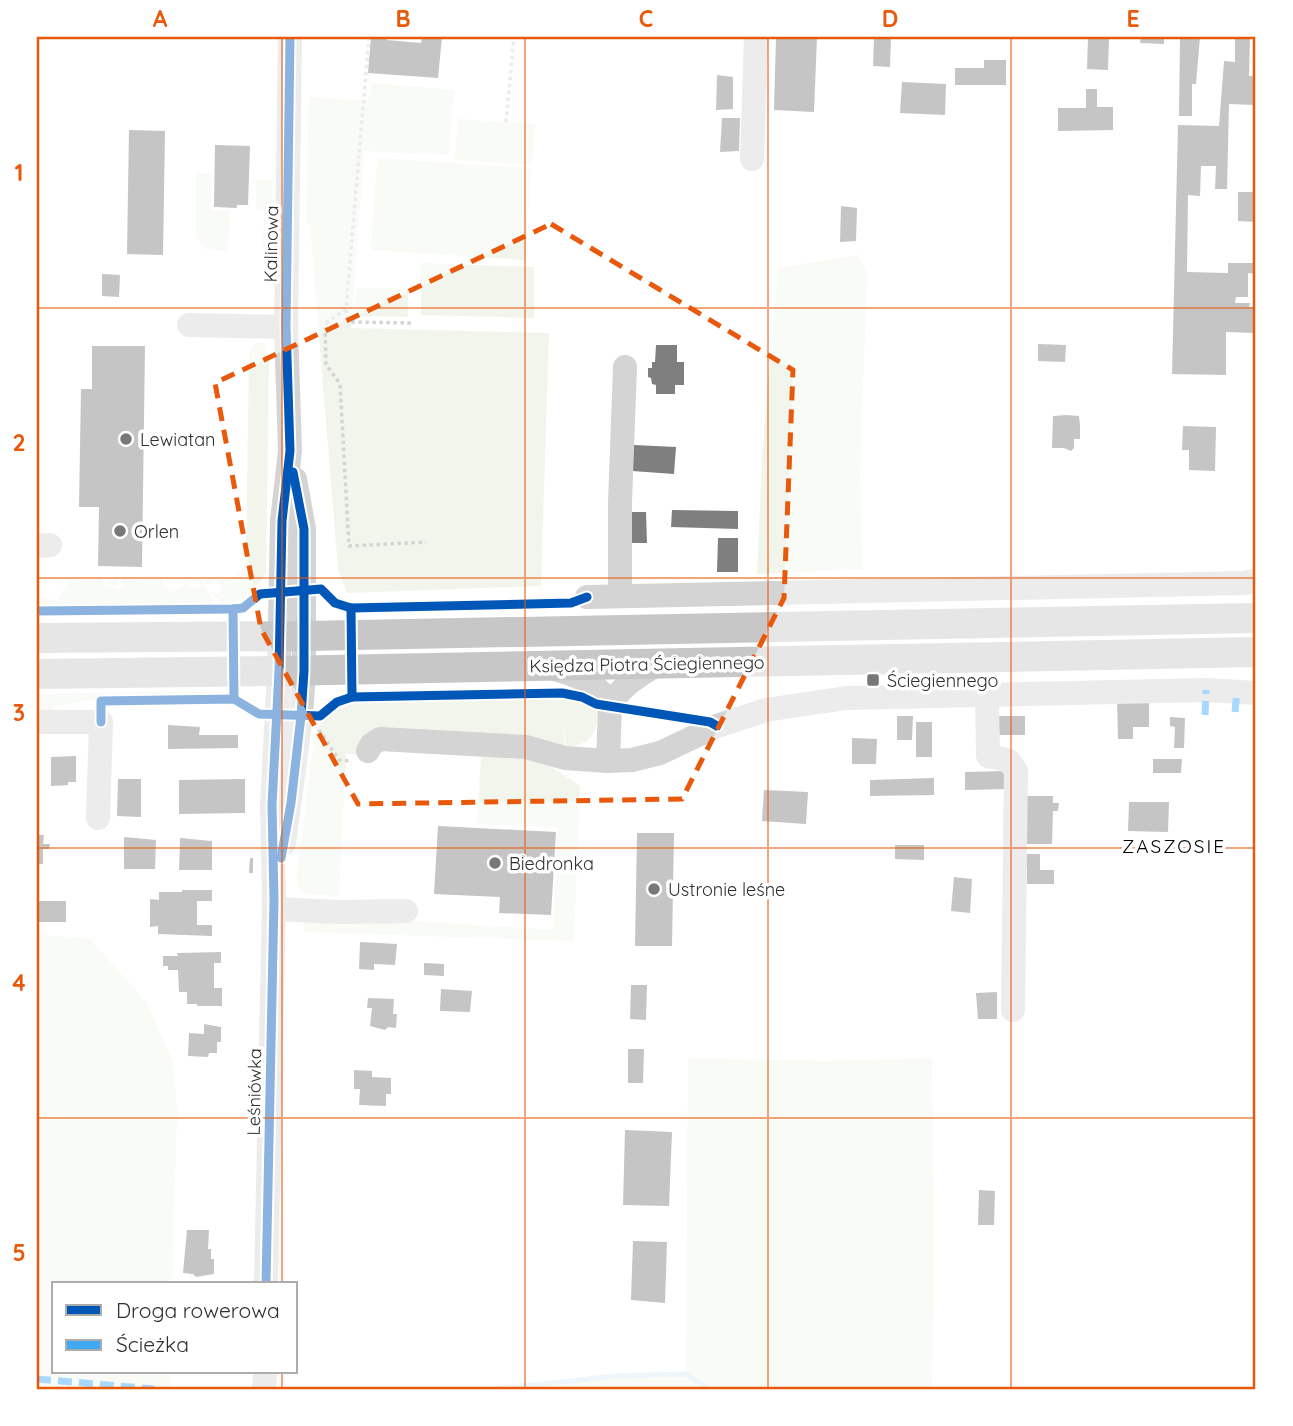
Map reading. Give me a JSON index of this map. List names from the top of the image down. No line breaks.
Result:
{"streets":{"main road":["Księdza Piotra Ściegiennego"],"street":["Kalinowa","Leśniówka"]},"crossings":[["Kalinowa","Księdza Piotra Ściegiennego"],["Kalinowa","Leśniówka"],["Księdza Piotra Ściegiennego","Leśniówka"]],"districts":["ZASZOSIE"],"places":{"other":["Lewiatan","Orlen","Biedronka","Ustronie leśne"],"transit":["Ściegiennego"]},"legend":["Droga rowerowa","Ścieżka"],"grid":{"columns":["A","B","C","D","E"],"rows":["1","2","3","4","5"]}}
